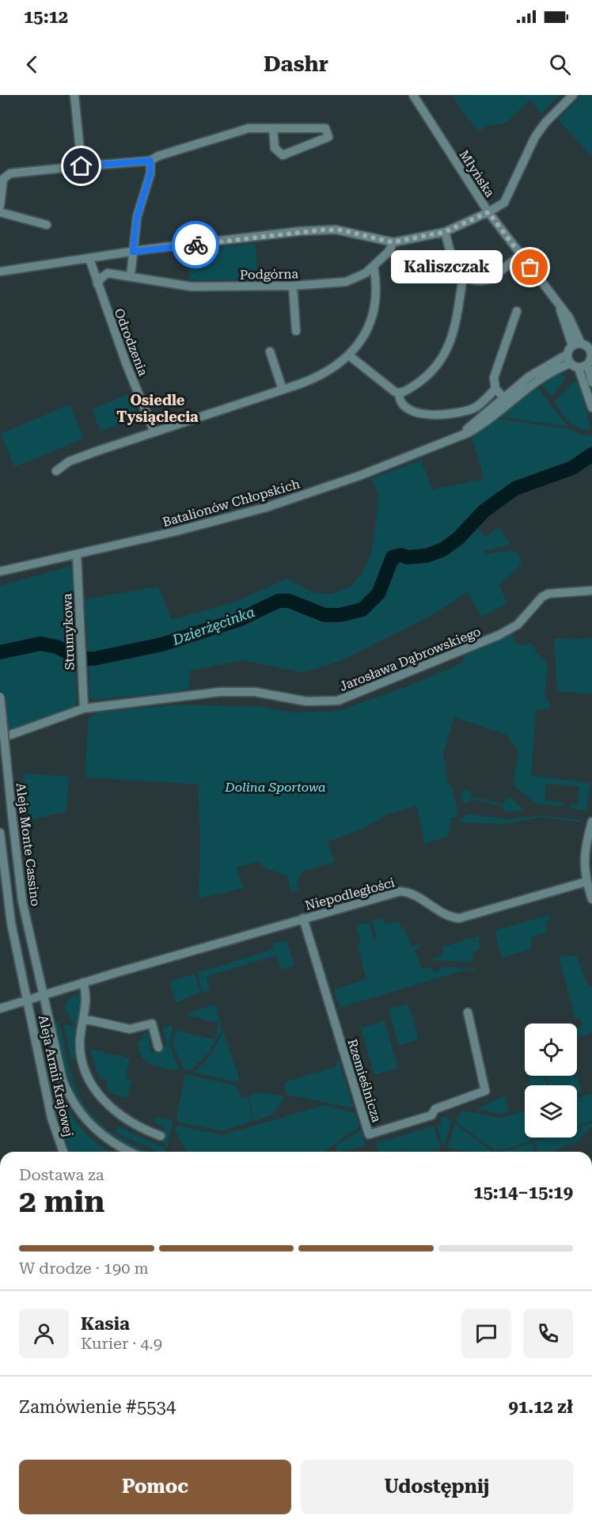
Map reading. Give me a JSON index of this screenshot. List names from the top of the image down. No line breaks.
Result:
{"streets":{"street":["Młyńska","Podgórna","Odrodzenia","Batalionów Chłopskich","Strumykowa","Jarosława Dąbrowskiego","Aleja Monte Cassino","Niepodległości","Aleja Armii Krajowej","Rzemieślnicza"]},"crossings":[["Podgórna","Odrodzenia"],["Batalionów Chłopskich","Strumykowa"],["Strumykowa","Jarosława Dąbrowskiego"],["Aleja Monte Cassino","Niepodległości"],["Aleja Monte Cassino","Aleja Armii Krajowej"],["Niepodległości","Aleja Armii Krajowej"],["Niepodległości","Rzemieślnicza"]],"districts":["Osiedle Tysiąclecia"],"water":["Dzierżęcinka"],"parks":["Dolina Sportowa"],"places":["Kaliszczak"],"page":{"status":"15:12","header":"Dashr","bubble":"Kaliszczak","heading":["2 min","Dostawa za","15:14–15:19"],"panel":["Kasia","Kurier · 4.9","Zamówienie #5534","91.12 zł"],"bar":"W drodze · 190 m","buttons":["Pomoc","Udostępnij"]}}
